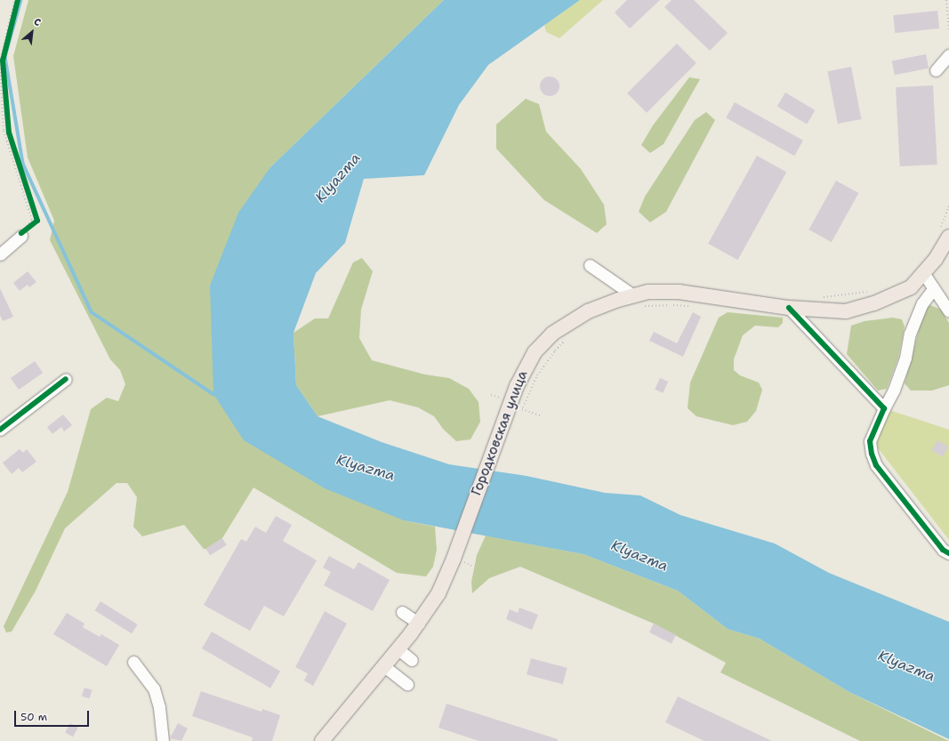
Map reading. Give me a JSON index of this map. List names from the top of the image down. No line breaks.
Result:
{"streets":{"main road":["Городковская улица"]},"water":["Klyazma"],"scale_bar":"50 m","north":"top right"}
